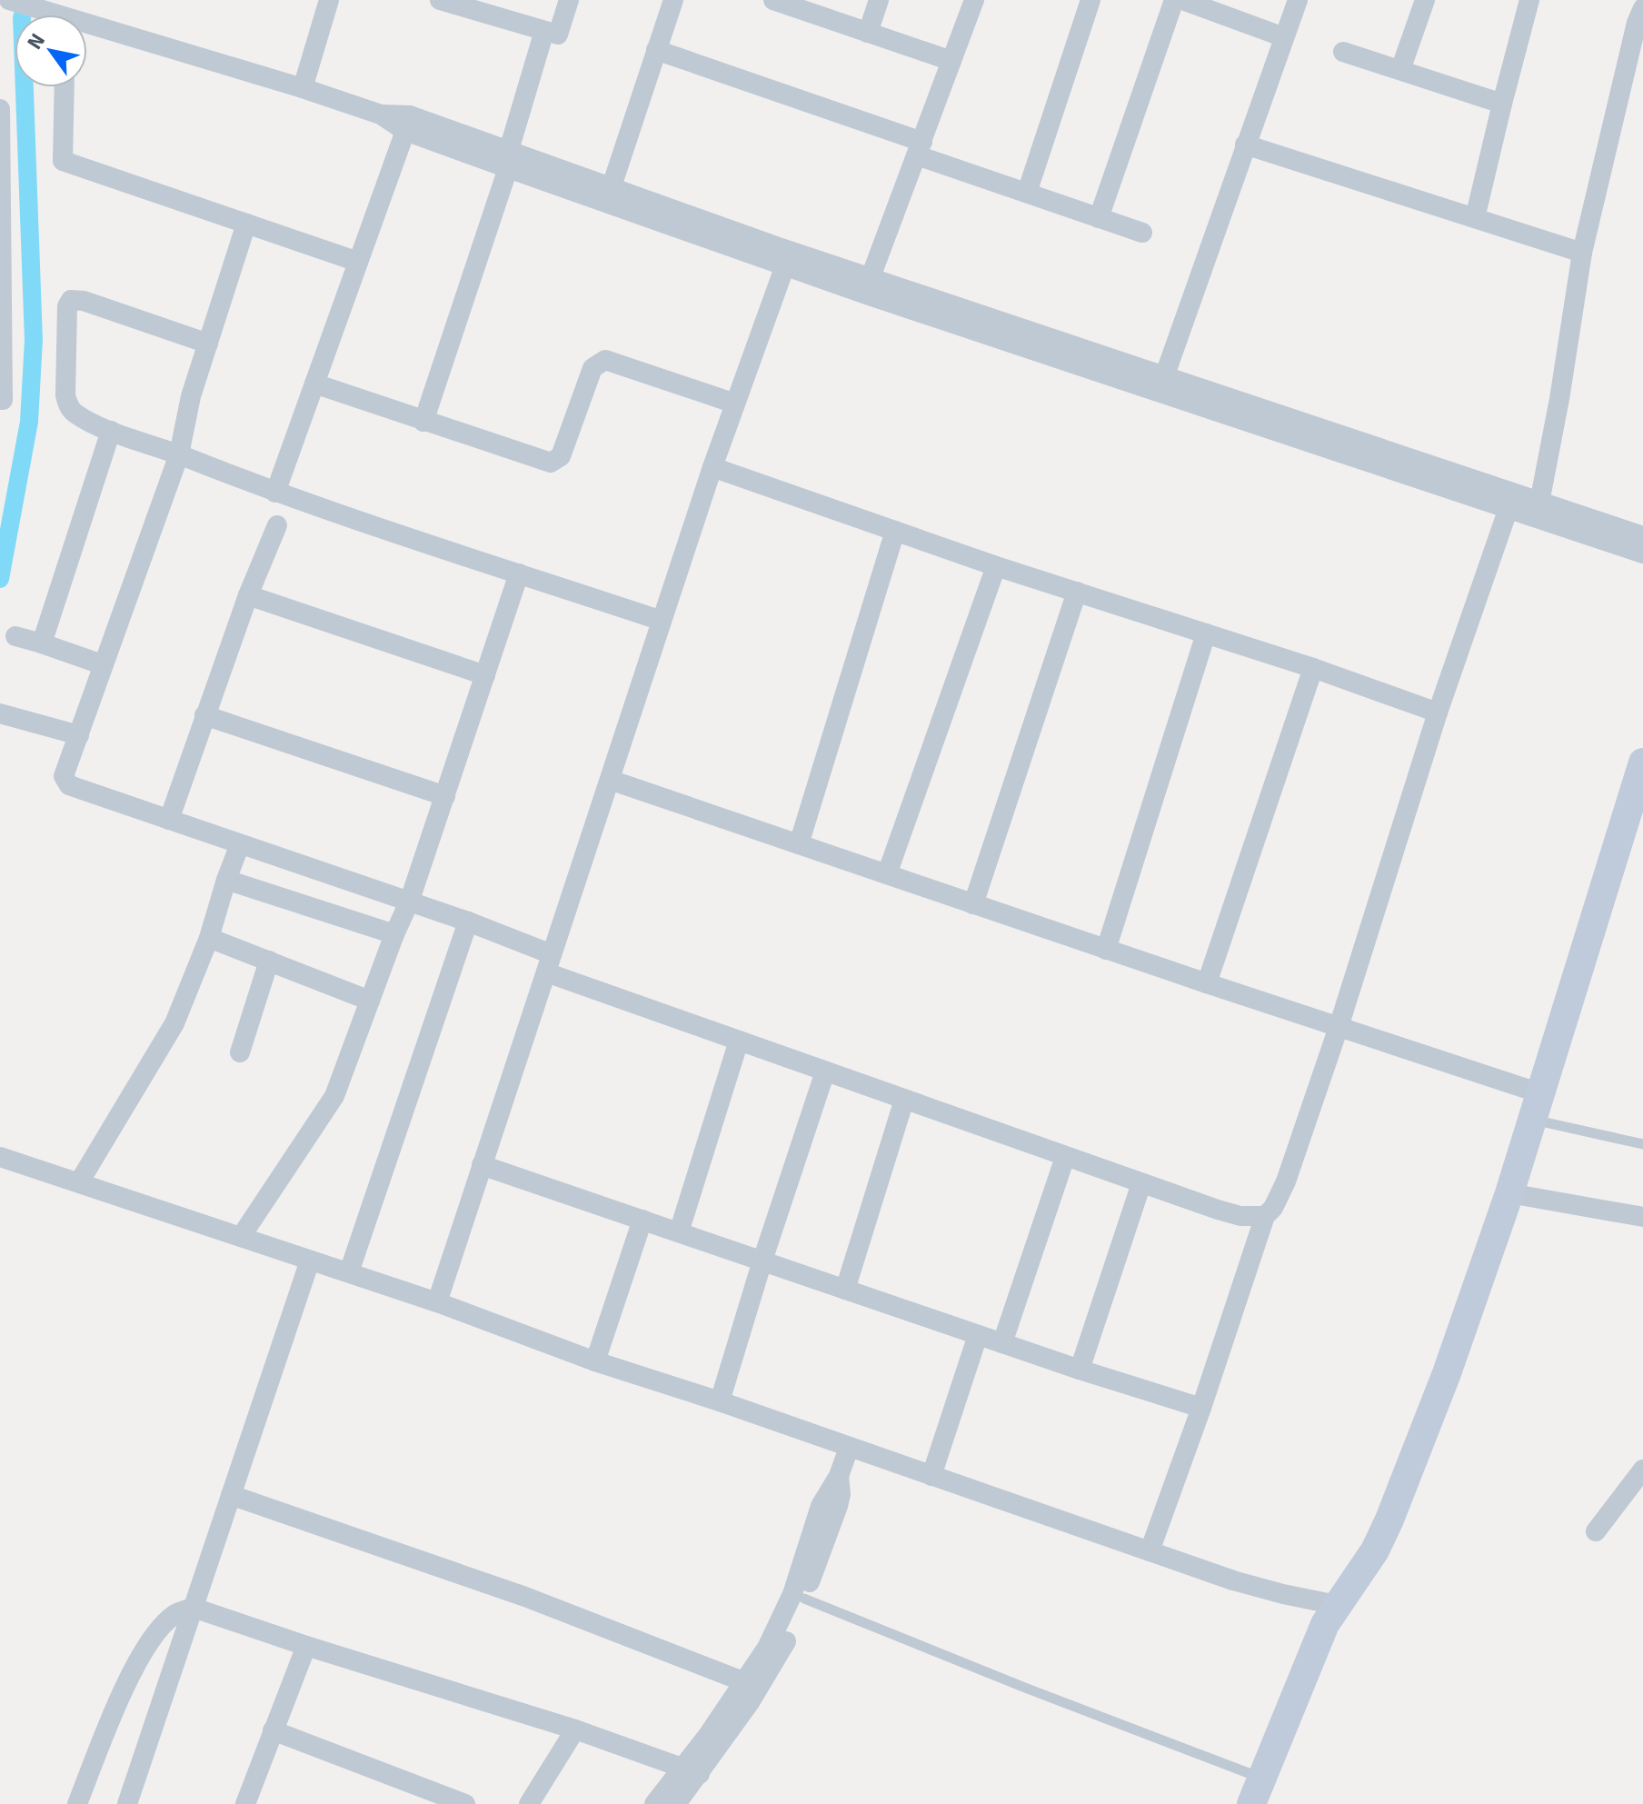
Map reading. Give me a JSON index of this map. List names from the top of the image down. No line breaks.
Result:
{"north":"top left"}
